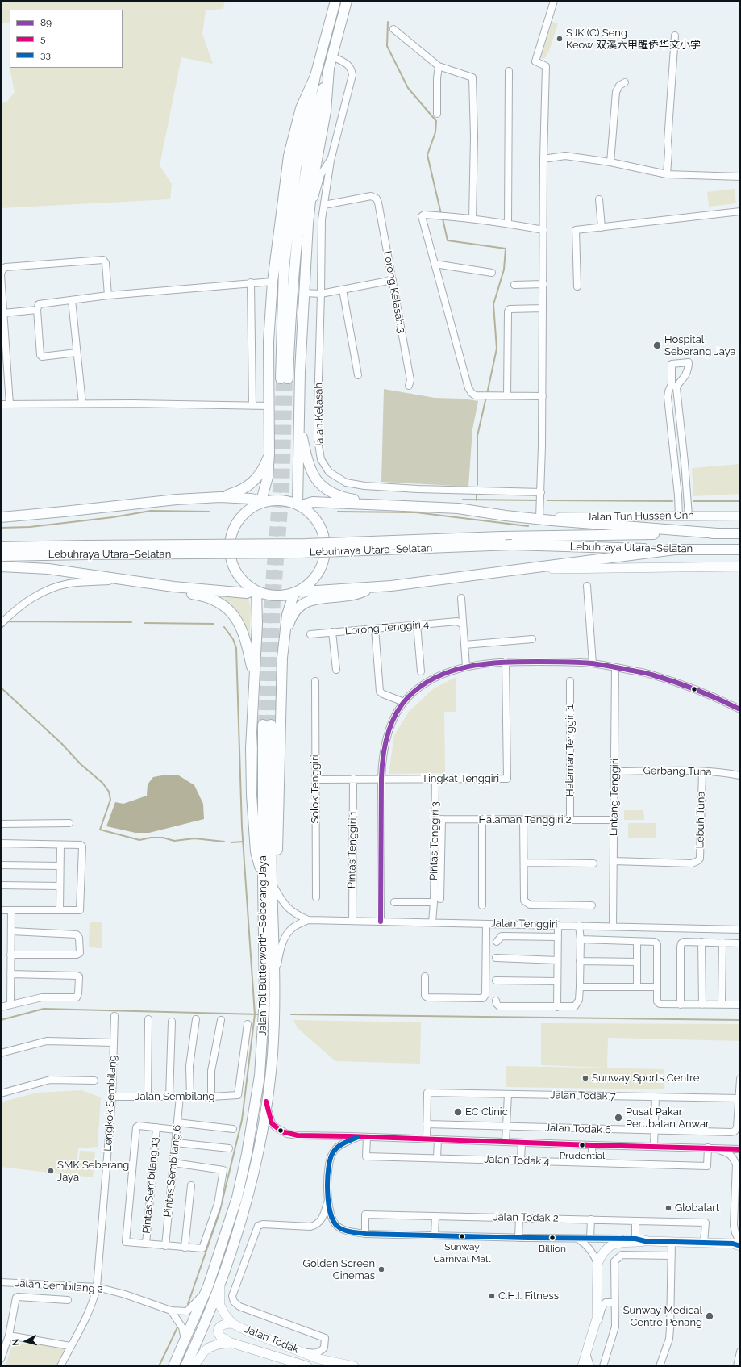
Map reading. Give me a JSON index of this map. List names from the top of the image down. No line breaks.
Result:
{"streets":{"highway":["Lebuhraya Utara–Selatan","Jalan Tol Butterworth–Seberang Jaya"],"main road":["Jalan Tun Hussen Onn","Jalan Todak 2","Jalan Todak"],"street":["Lorong Kelasah 3","Jalan Kelasah","Lorong Tenggiri 4","Halaman Tenggiri 1","Gerbang Tuna","Tingkat Tenggiri","Solok Tenggiri","Lintang Tenggiri","Halaman Tenggiri 2","Lebuh Tuna","Pintas Tenggiri 3","Pintas Tenggiri 1","Jalan Tenggiri","Jalan Todak 7","Jalan Sembilang","Lengkok Sembilang","Jalan Todak 6","Jalan Todak 4","Pintas Sembilang 6","Pintas Sembilang 13","Jalan Sembilang 2"]},"crossings":[["Lorong Kelasah 3","Jalan Kelasah"],["Halaman Tenggiri 1","Halaman Tenggiri 2"],["Gerbang Tuna","Lintang Tenggiri"],["Gerbang Tuna","Lebuh Tuna"],["Tingkat Tenggiri","Solok Tenggiri"],["Tingkat Tenggiri","Pintas Tenggiri 3"],["Tingkat Tenggiri","Pintas Tenggiri 1"],["Lintang Tenggiri","Halaman Tenggiri 2"],["Lintang Tenggiri","Lebuh Tuna"],["Lintang Tenggiri","Jalan Tenggiri"],["Halaman Tenggiri 2","Pintas Tenggiri 3"],["Pintas Tenggiri 3","Jalan Tenggiri"],["Pintas Tenggiri 1","Jalan Tenggiri"],["Jalan Tol Butterworth–Seberang Jaya","Jalan Todak 4"],["Jalan Tol Butterworth–Seberang Jaya","Jalan Sembilang 2"],["Jalan Tol Butterworth–Seberang Jaya","Jalan Todak"],["Jalan Todak 7","Jalan Todak 6"],["Jalan Sembilang","Lengkok Sembilang"],["Jalan Sembilang","Pintas Sembilang 6"],["Lengkok Sembilang","Jalan Sembilang 2"]],"places":["SJK (C) Seng Keow 双溪六甲醒侨华文小学","Hospital Seberang Jaya","Sunway Sports Centre","EC Clinic","Pusat Pakar Perubatan Anwar","Prudential","SMK Seberang Jaya","Globalart","Sunway Carnival Mall","Billion","Golden Screen Cinemas","C.H.I. Fitness","Sunway Medical Centre Penang"],"lines":["transit line 89","transit line 5","transit line 33"],"legend":["89","5","33"],"north":"left"}
